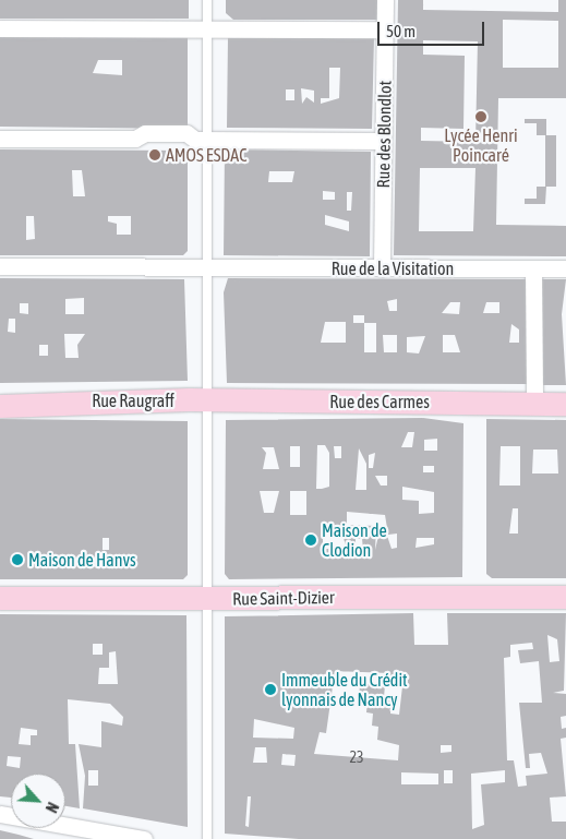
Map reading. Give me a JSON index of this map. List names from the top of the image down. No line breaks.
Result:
{"streets":{"street":["Rue des Blondlot","Rue de la Visitation","Rue Raugraff","Rue des Carmes","Rue Saint-Dizier"]},"crossings":[["Rue des Blondlot","Rue de la Visitation"],["Rue Raugraff","Rue des Carmes"]],"places":["Lycée Henri Poincaré","AMOS ESDAC","Maison de Clodion","Maison de Hanvs","Immeuble du Crédit lyonnais de Nancy"],"house_numbers":["23"],"scale_bar":"50 m","north":"bottom right"}
